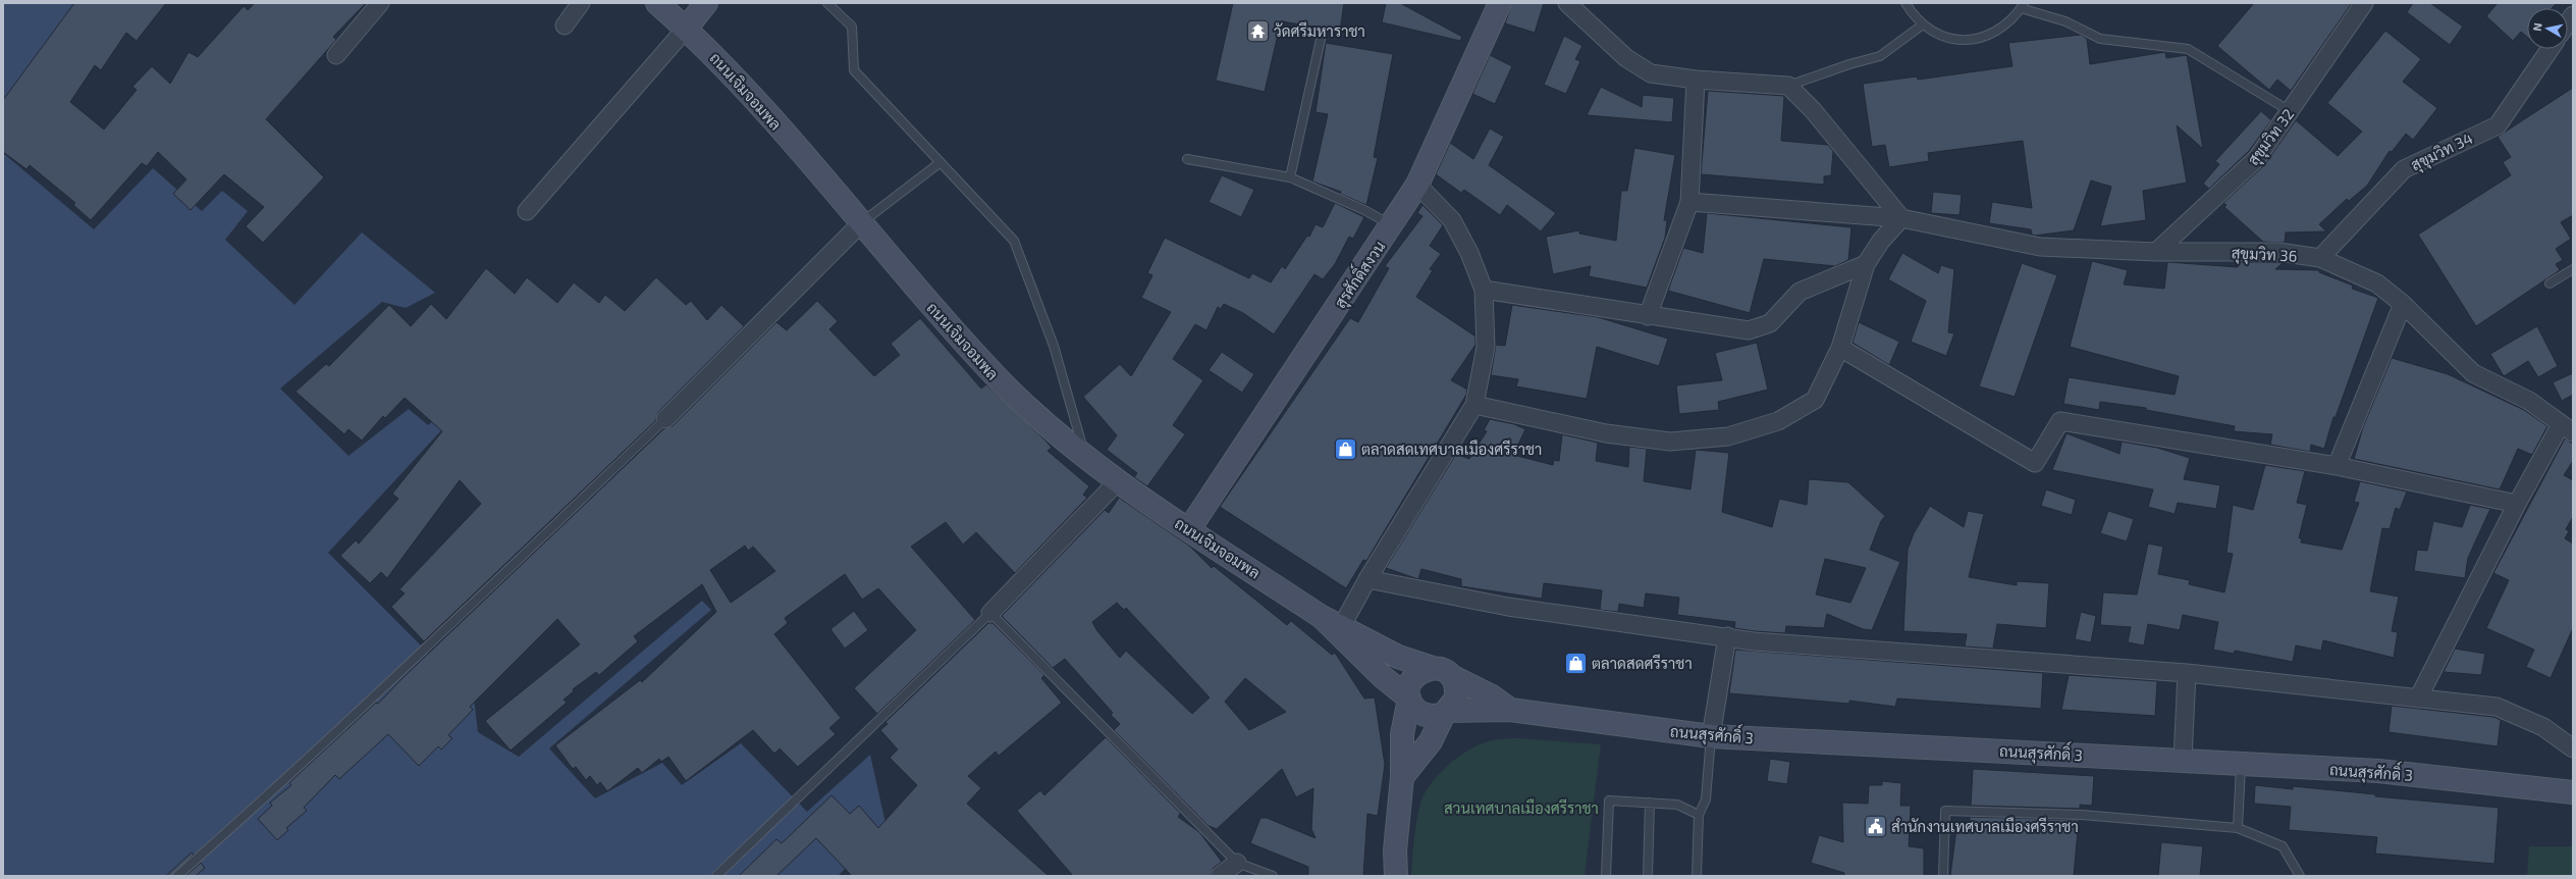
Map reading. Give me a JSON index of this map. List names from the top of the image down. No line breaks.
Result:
{"streets":{"main road":["ถนนเจิมจอมพล","สุรศักดิ์สงวน","ถนนสุรศักดิ์ 3"],"street":["สุขุมวิท 32","สุขุมวิท 34","สุขุมวิท 36"]},"crossings":[["ถนนเจิมจอมพล","สุรศักดิ์สงวน"],["ถนนเจิมจอมพล","ถนนสุรศักดิ์ 3"],["สุขุมวิท 32","สุขุมวิท 36"],["สุขุมวิท 34","สุขุมวิท 36"]],"parks":["สวนเทศบาลเมืองศรีราชา"],"places":{"temple":["วัดศรีมหาราชา"],"shop":["ตลาดสดเทศบาลเมืองศรีราชา","ตลาดสดศรีราชา"],"public building":["สำนักงานเทศบาลเมืองศรีราชา"]},"north":"left"}
